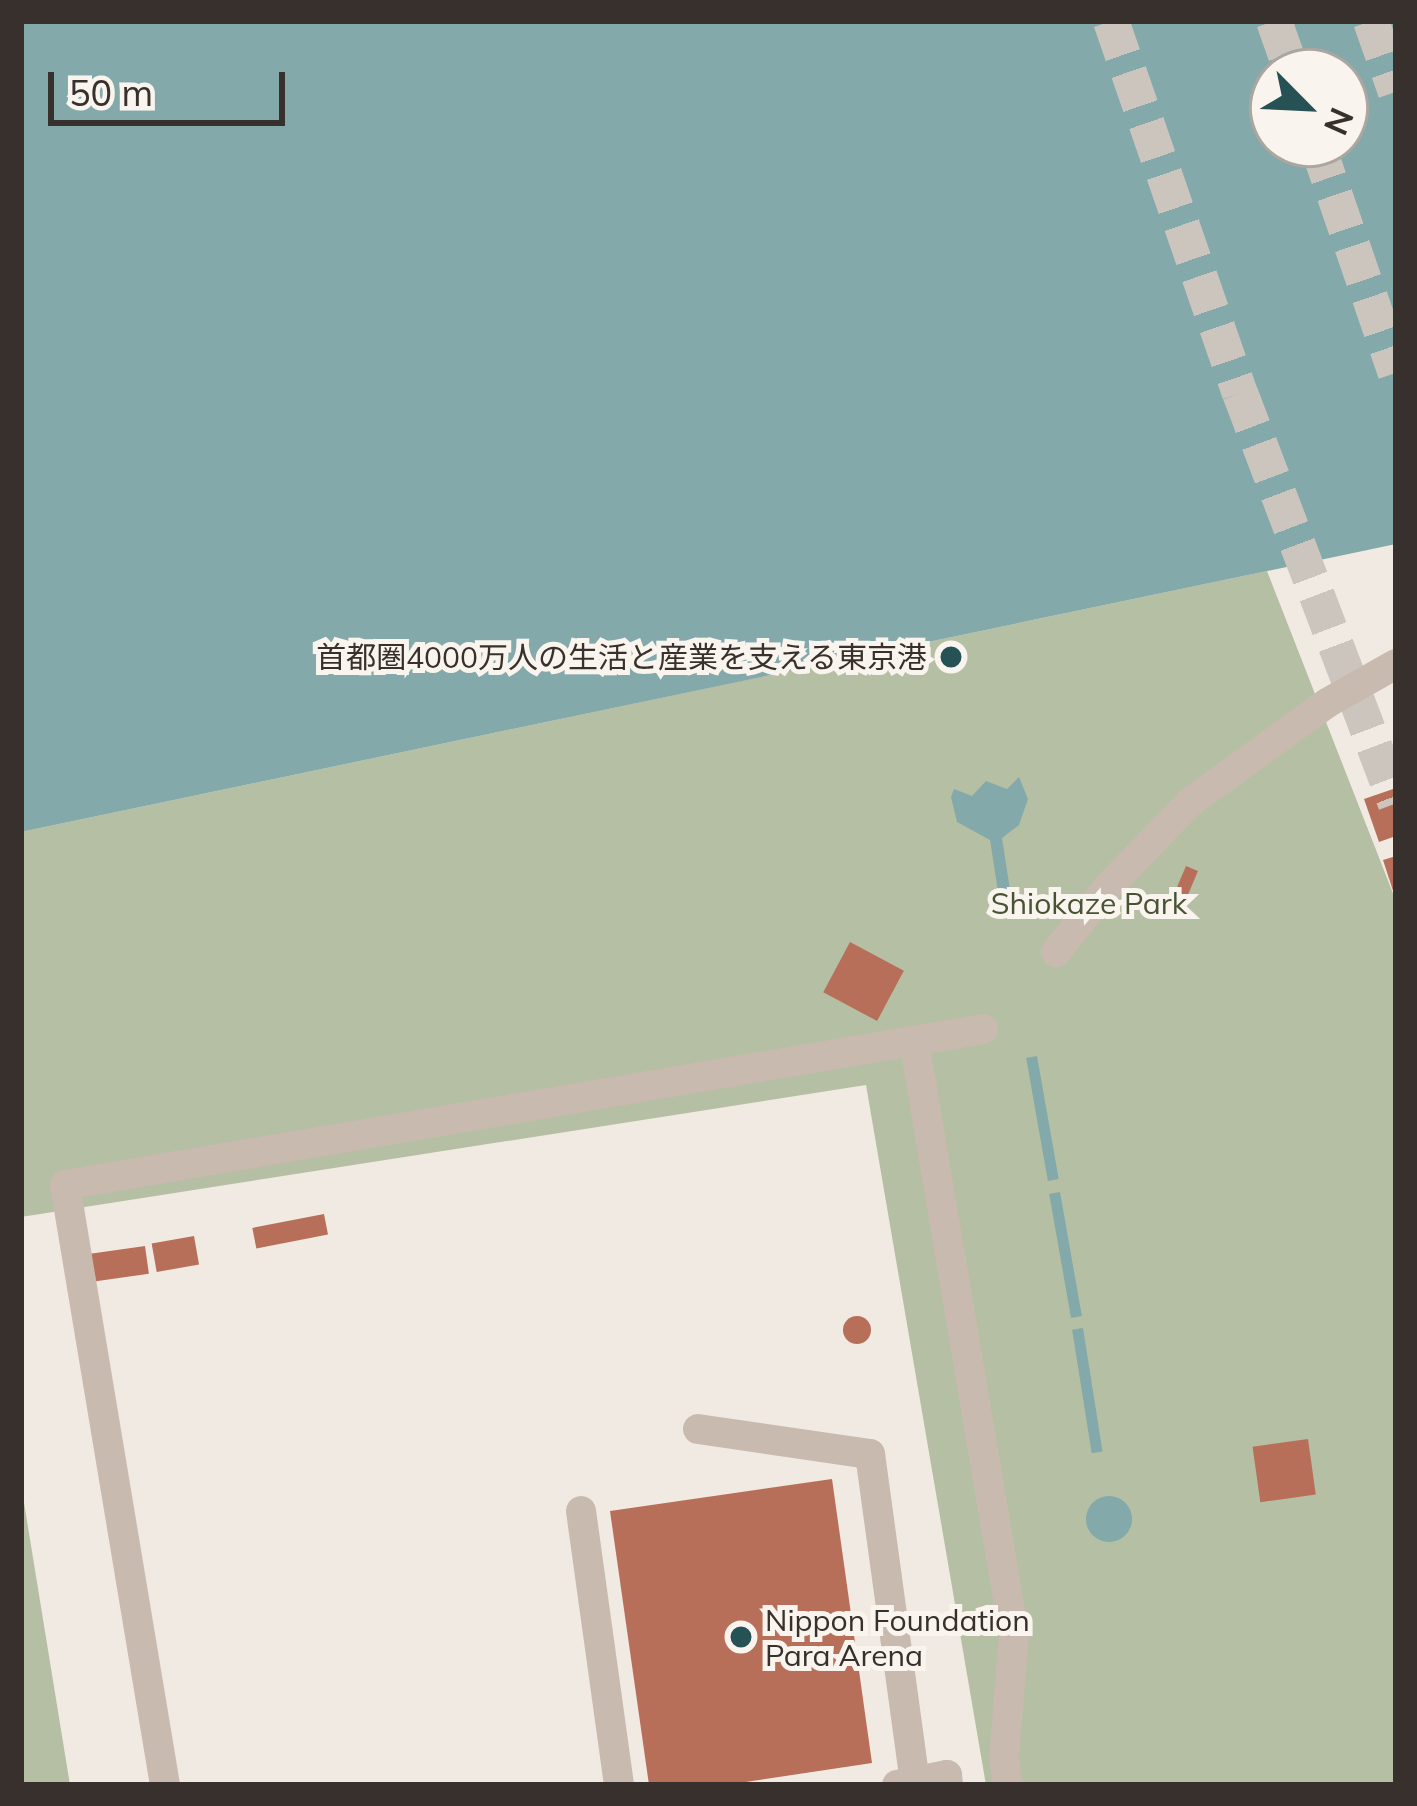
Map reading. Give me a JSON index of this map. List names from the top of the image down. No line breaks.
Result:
{"parks":["Shiokaze Park"],"places":["首都圏4000万人の生活と産業を支える東京港","Nippon Foundation Para Arena"],"scale_bar":"50 m","north":"bottom right"}
